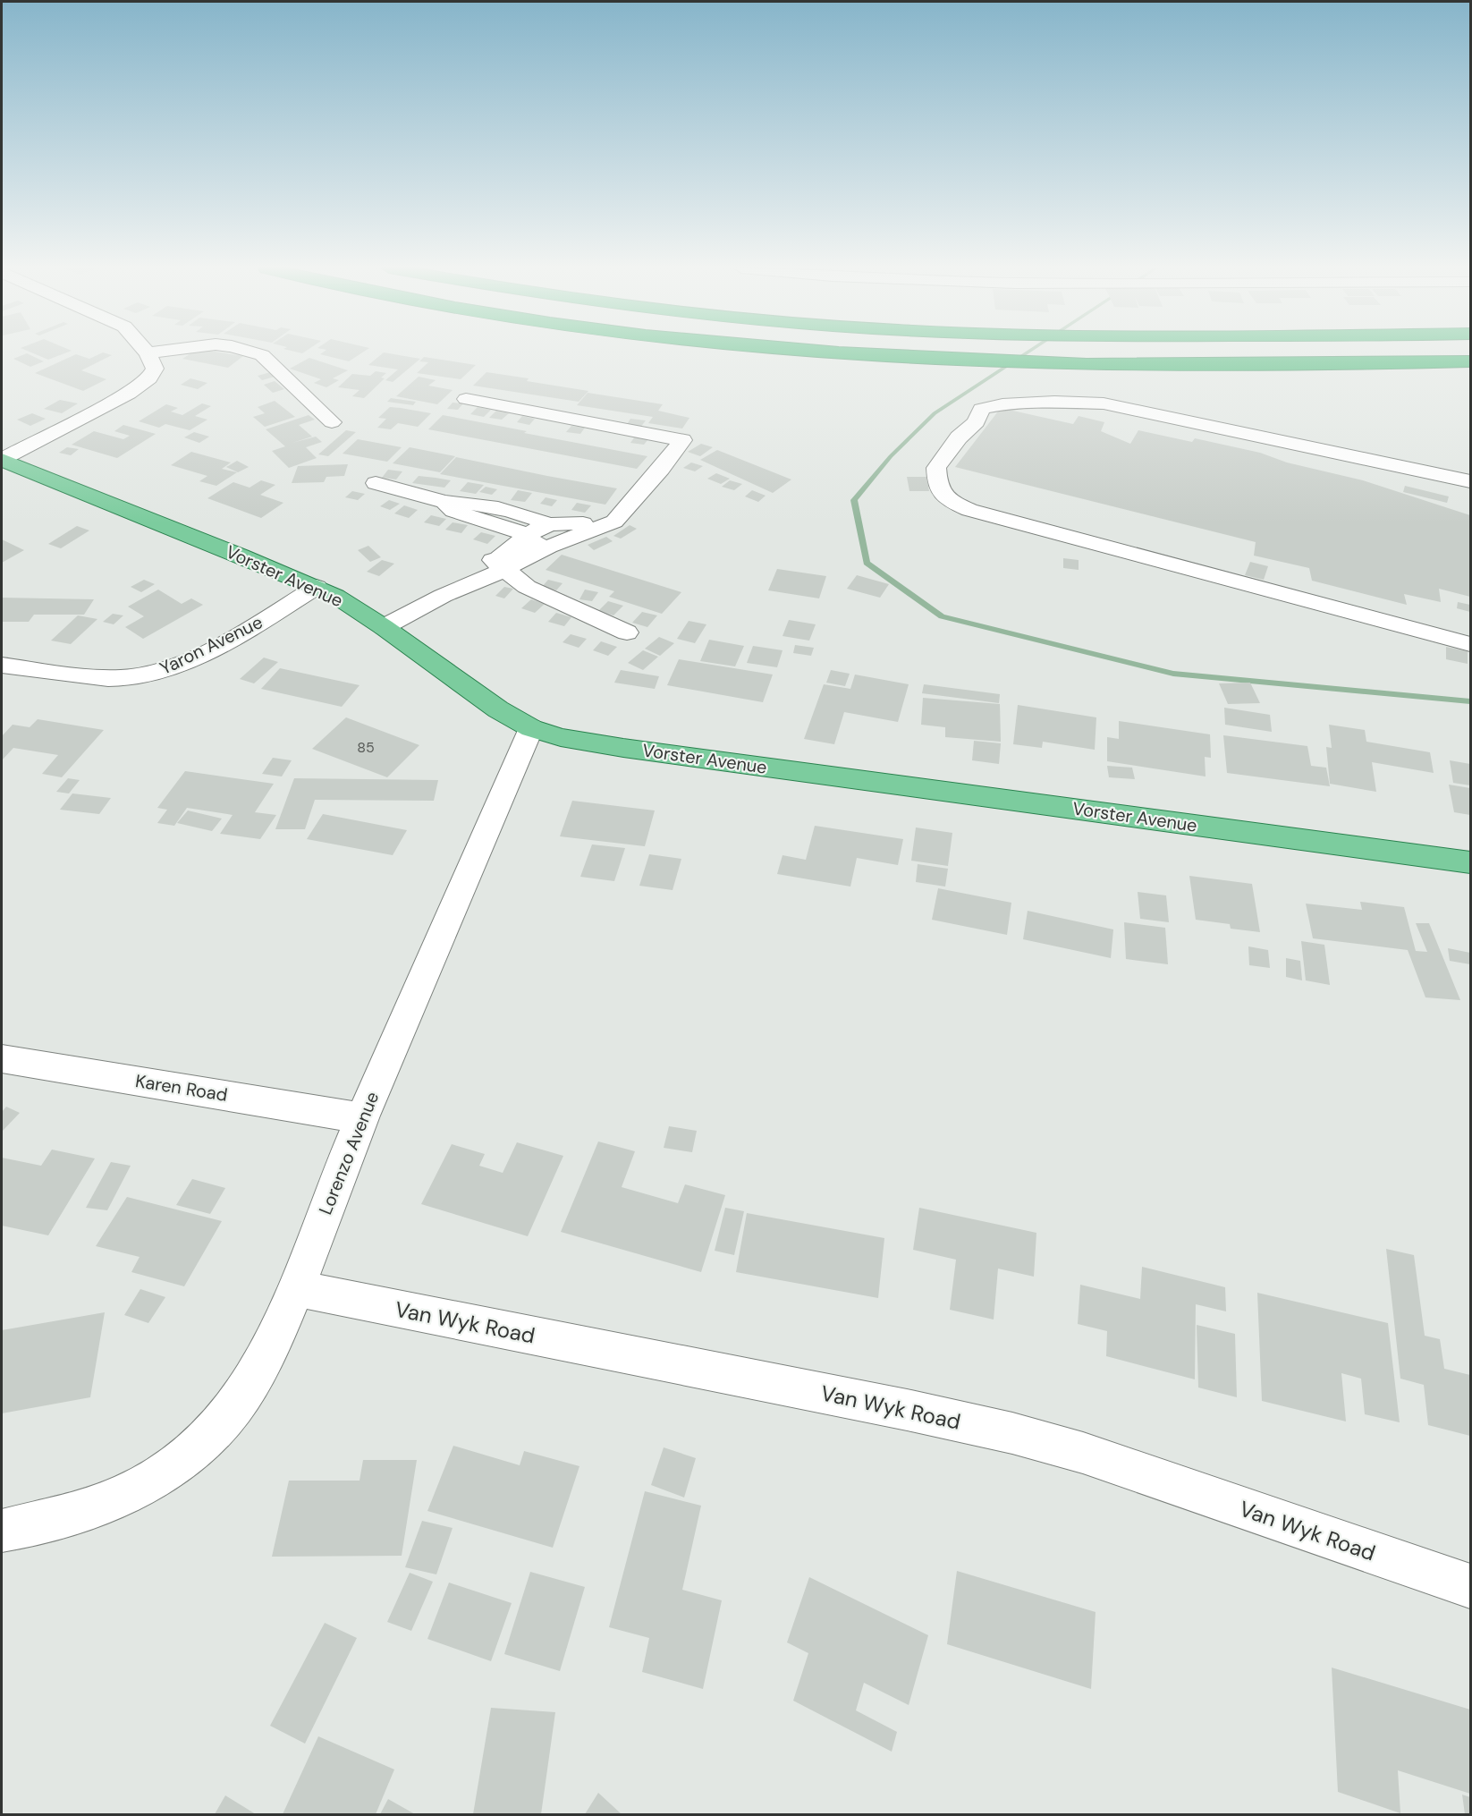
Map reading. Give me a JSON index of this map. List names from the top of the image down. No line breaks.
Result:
{"streets":{"main road":["Vorster Avenue"],"street":["Yaron Avenue","Karen Road","Lorenzo Avenue","Van Wyk Road"]},"crossings":[["Vorster Avenue","Yaron Avenue"],["Vorster Avenue","Lorenzo Avenue"],["Karen Road","Lorenzo Avenue"],["Lorenzo Avenue","Van Wyk Road"]],"house_numbers":["85"]}
